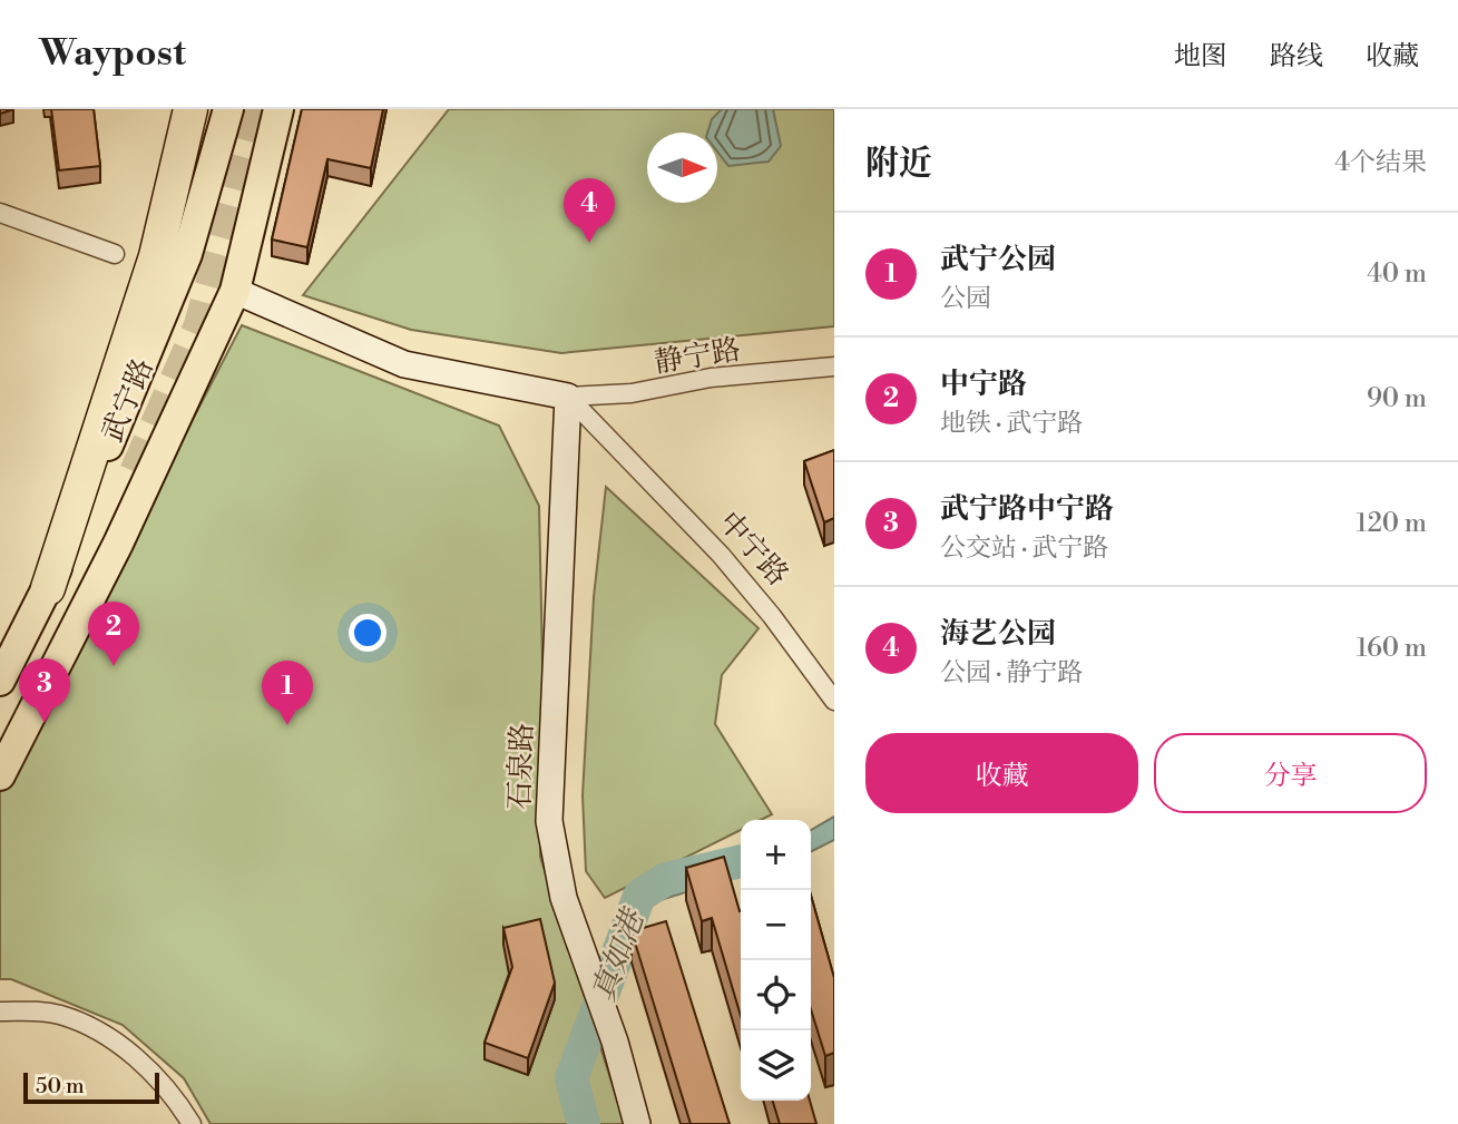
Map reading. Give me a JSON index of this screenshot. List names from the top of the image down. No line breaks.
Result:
{"streets":{"main road":["武宁路"],"street":["静宁路","中宁路","石泉路"]},"crossings":[["静宁路","中宁路"],["静宁路","石泉路"],["中宁路","石泉路"]],"water":["真如港"],"scale_bar":"50 m","north":"right","page":{"header":"Waypost","nav":["地图","路线","收藏"],"heading":["附近","4个结果"],"pins":["4","2","3","1"],"list":[{"mark":"1","name":"武宁公园","note":"公园","value":"40 m"},{"mark":"2","name":"中宁路","note":"地铁 · 武宁路","value":"90 m"},{"mark":"3","name":"武宁路中宁路","note":"公交站 · 武宁路","value":"120 m"},{"mark":"4","name":"海艺公园","note":"公园 · 静宁路","value":"160 m"}],"buttons":["收藏","分享"],"map_buttons":["+","−"],"scale":"50 m"}}
